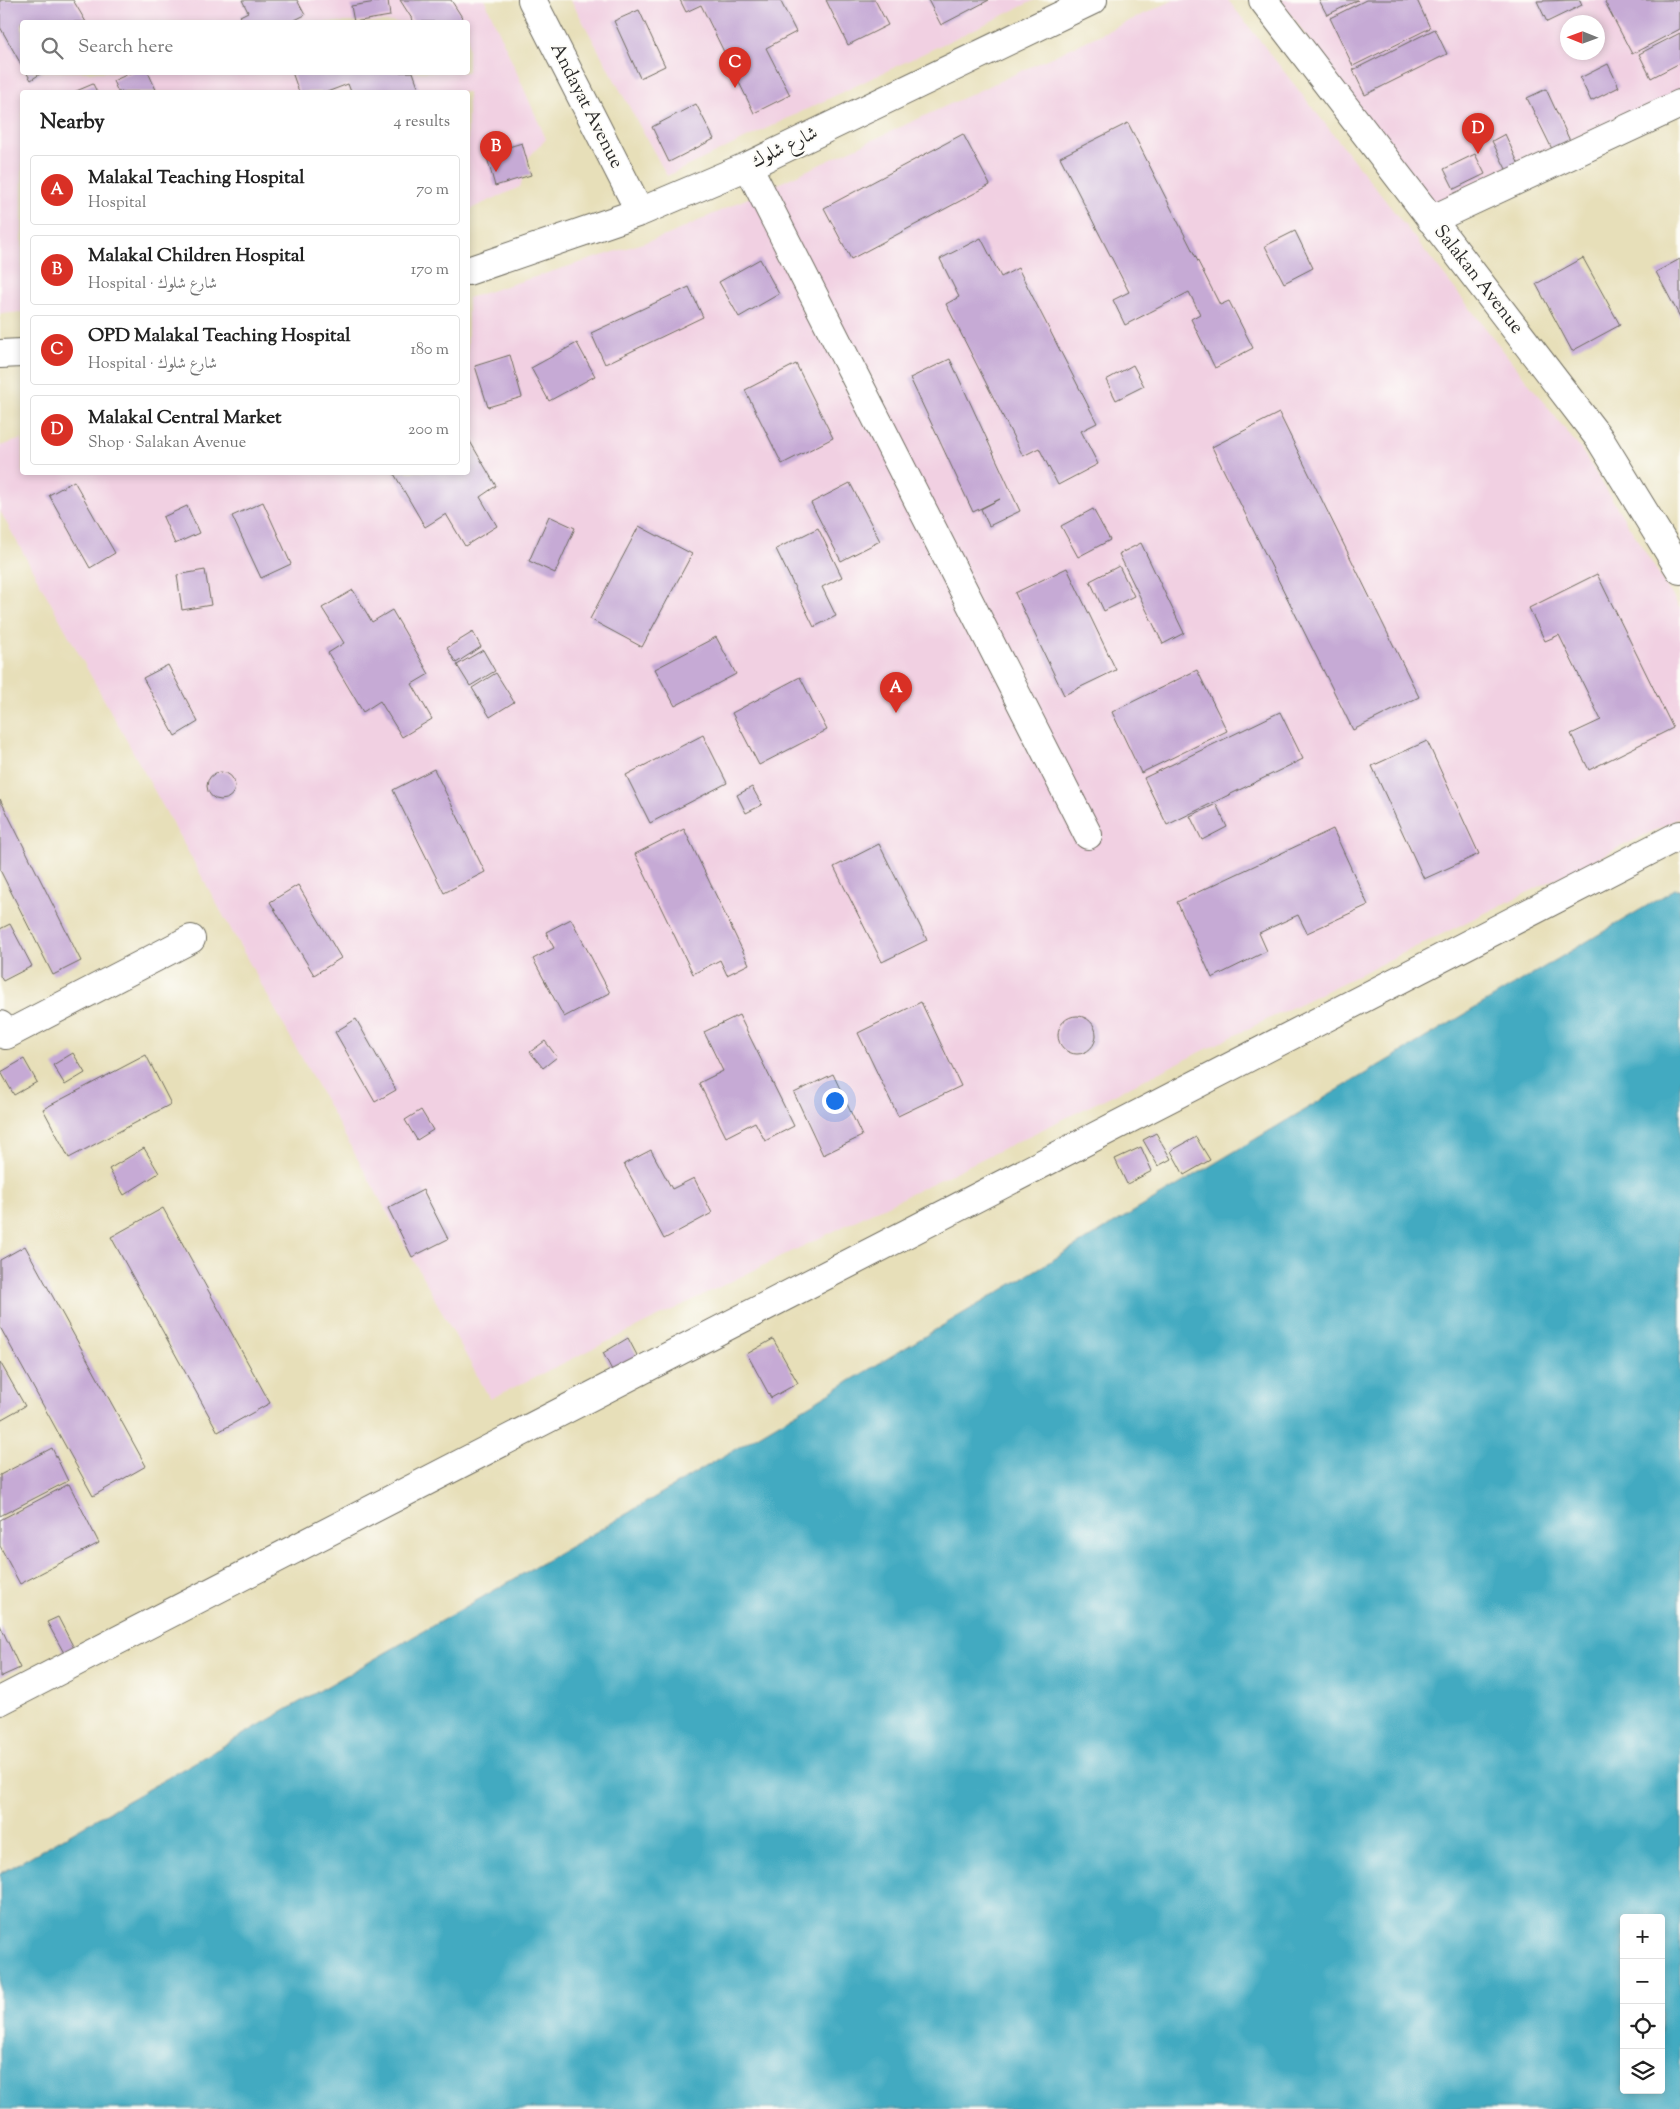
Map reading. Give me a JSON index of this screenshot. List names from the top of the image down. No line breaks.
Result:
{"streets":{"street":["Andayat Avenue","شارع شلوك","Salakan Avenue"]},"crossings":[["Andayat Avenue","شارع شلوك"]],"north":"left","page":{"search":"Search here","pins":["C","D","B","A"],"heading":["Nearby","4 results"],"list":[{"mark":"A","name":"Malakal Teaching Hospital","note":"Hospital","value":"70 m"},{"mark":"B","name":"Malakal Children Hospital","note":"Hospital · شارع شلوك","value":"170 m"},{"mark":"C","name":"OPD Malakal Teaching Hospital","note":"Hospital · شارع شلوك","value":"180 m"},{"mark":"D","name":"Malakal Central Market","note":"Shop · Salakan Avenue","value":"200 m"}],"map_buttons":["+","−"]}}
